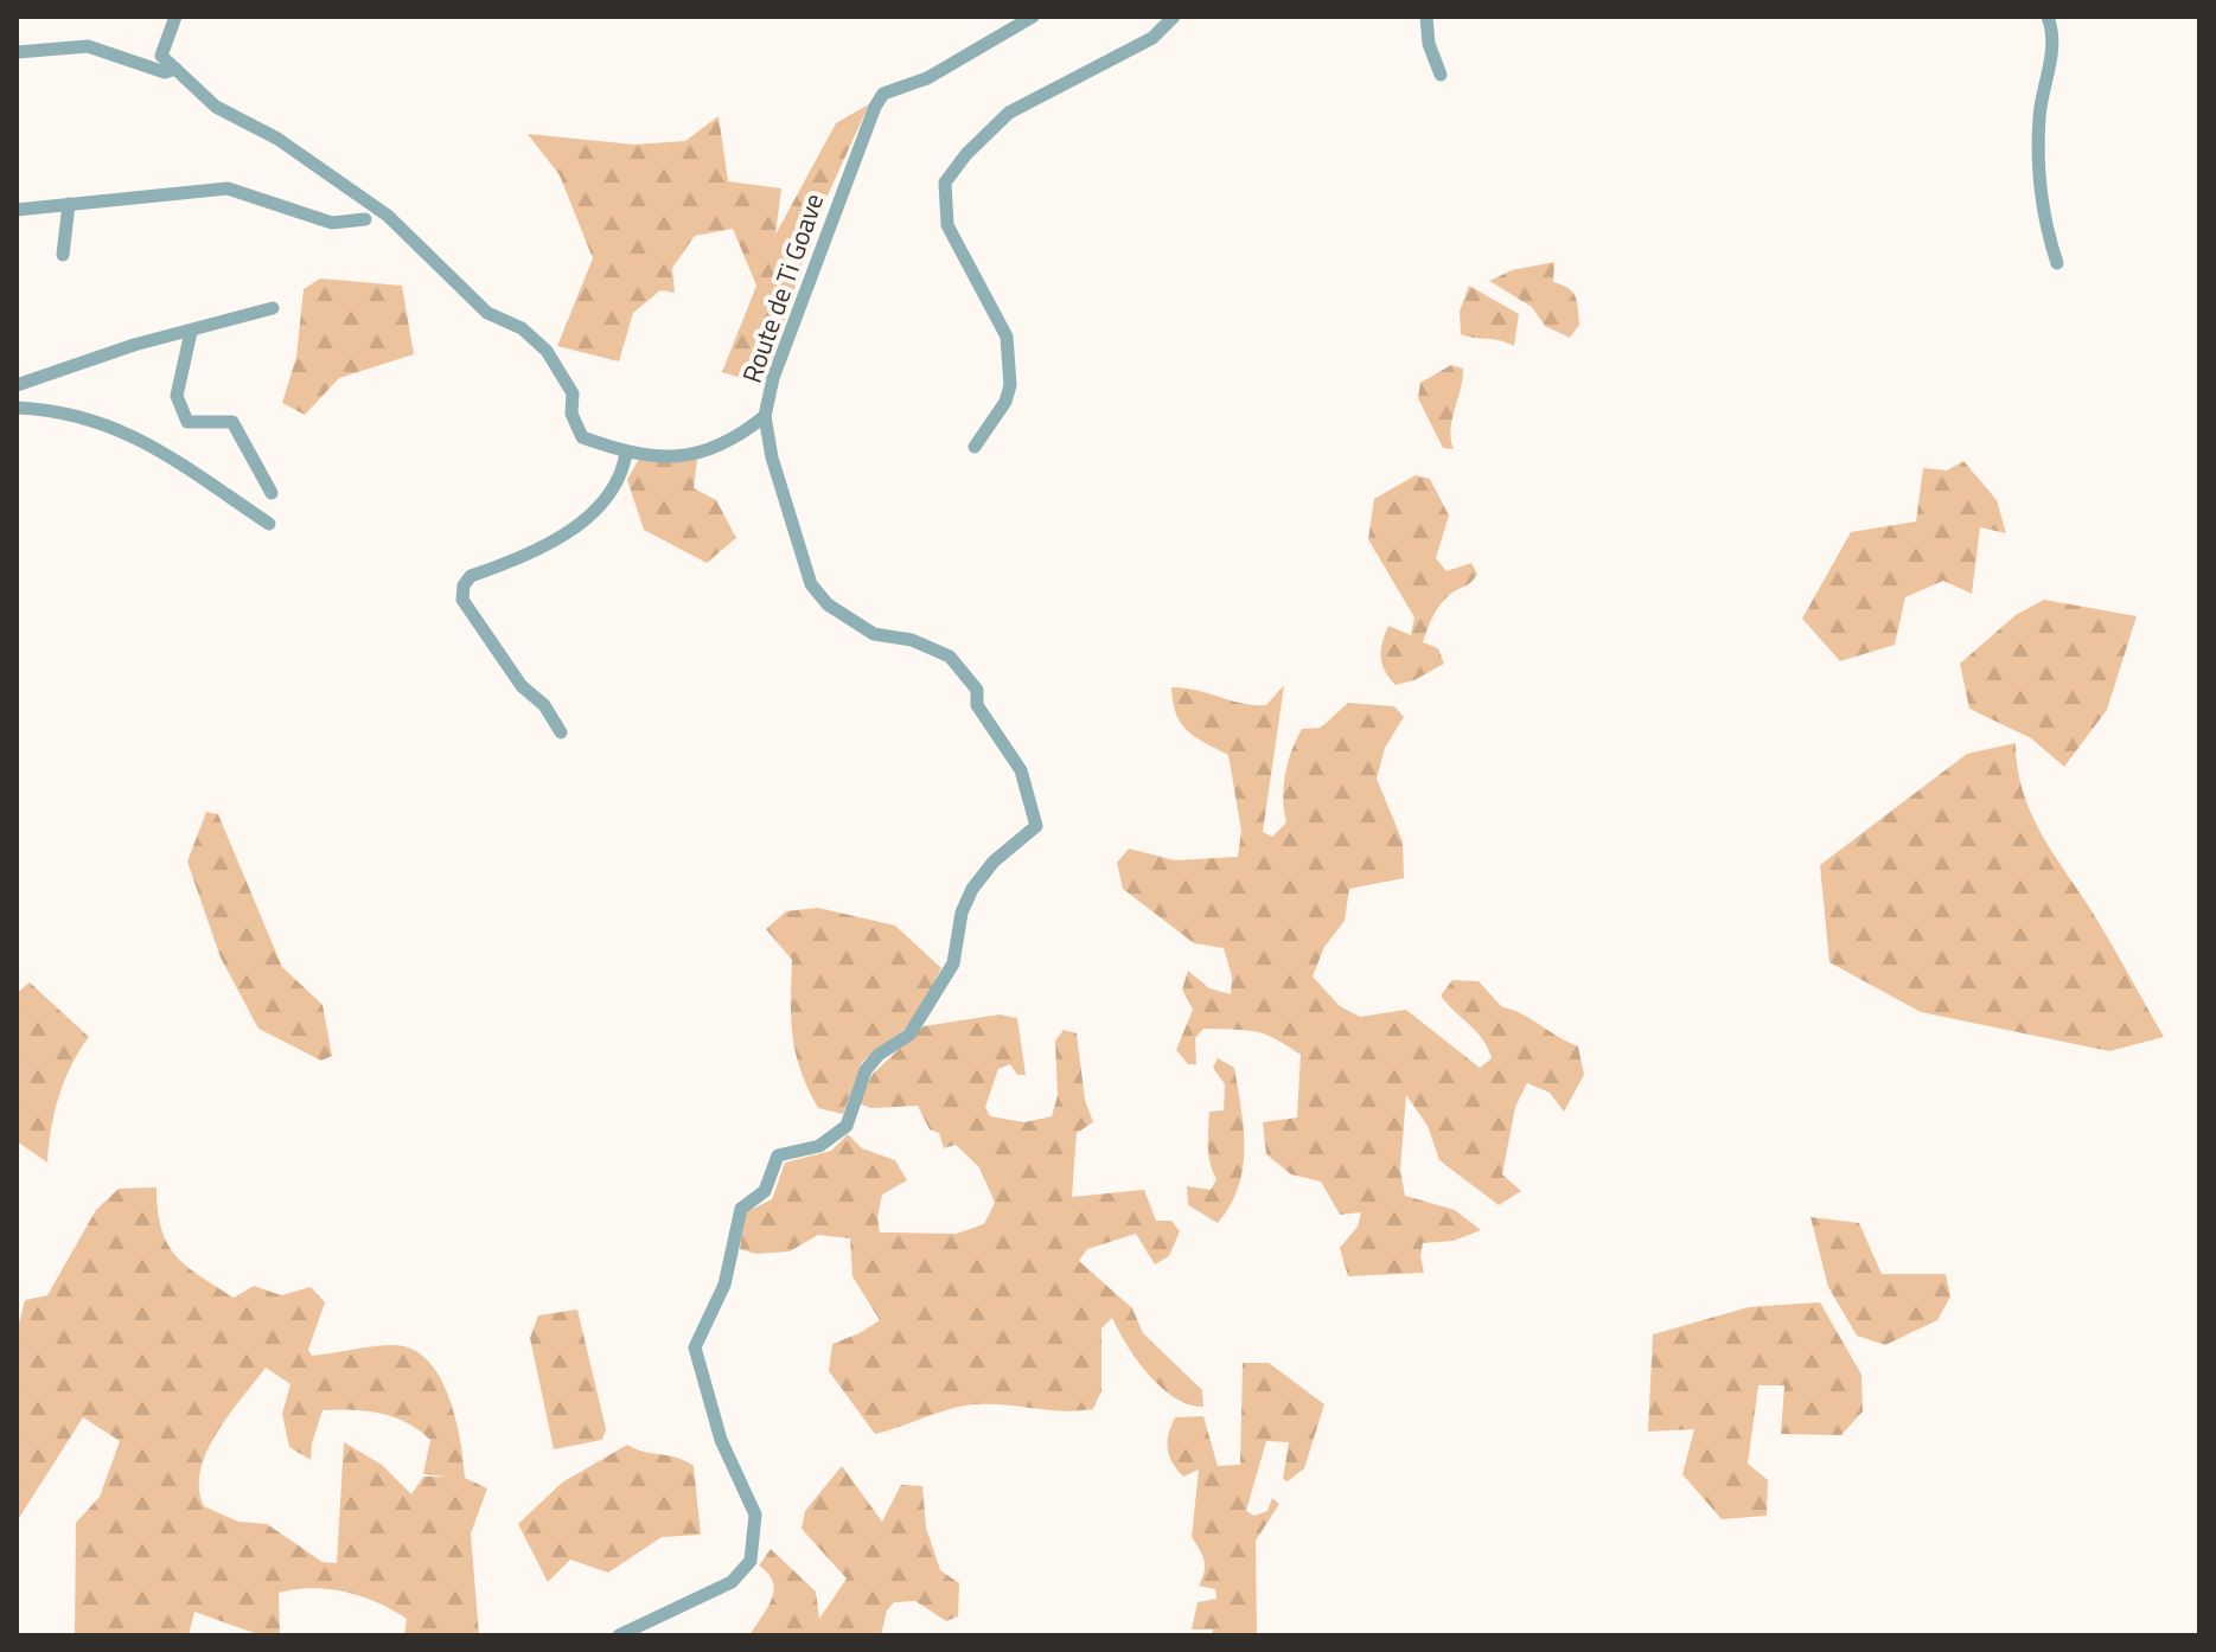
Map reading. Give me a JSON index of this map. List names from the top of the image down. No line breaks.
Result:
{"streets":{"street":["Route de Ti Goave"]}}
